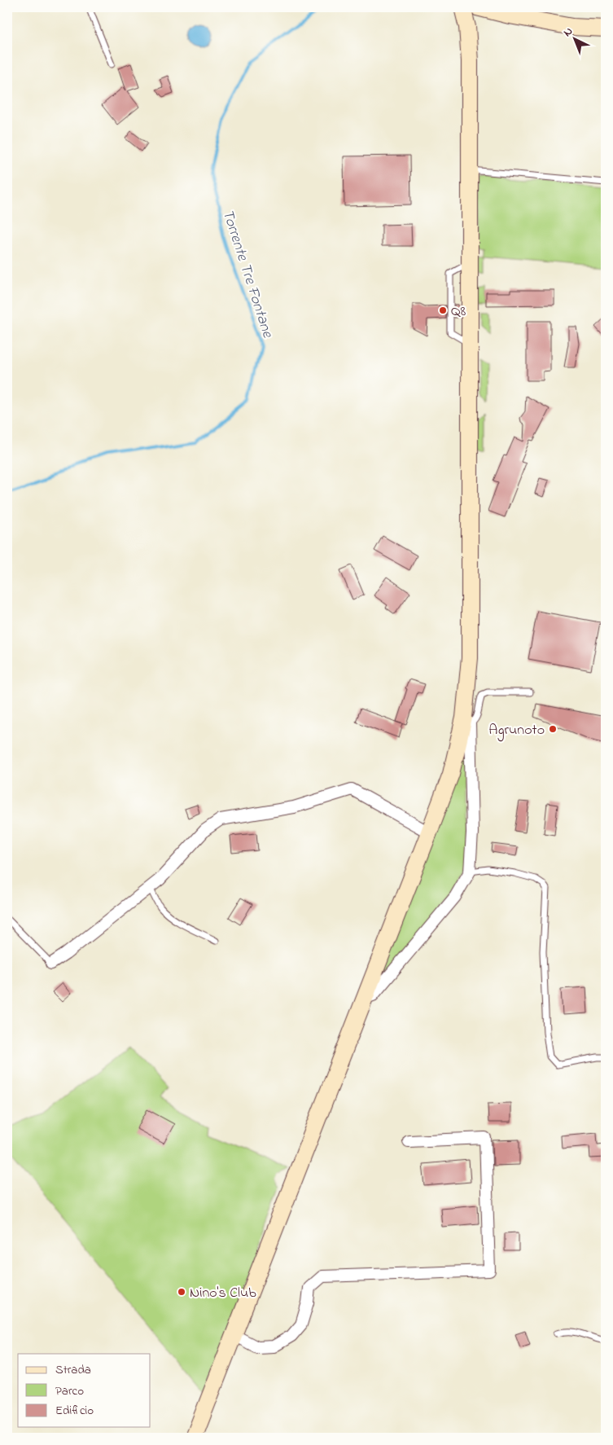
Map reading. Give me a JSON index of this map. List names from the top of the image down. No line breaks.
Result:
{"water":["Torrente Tre Fontane"],"places":["Q8","Agrunoto","Nino's Club"],"legend":["Strada","Parco","Edificio"],"north":"top left"}
